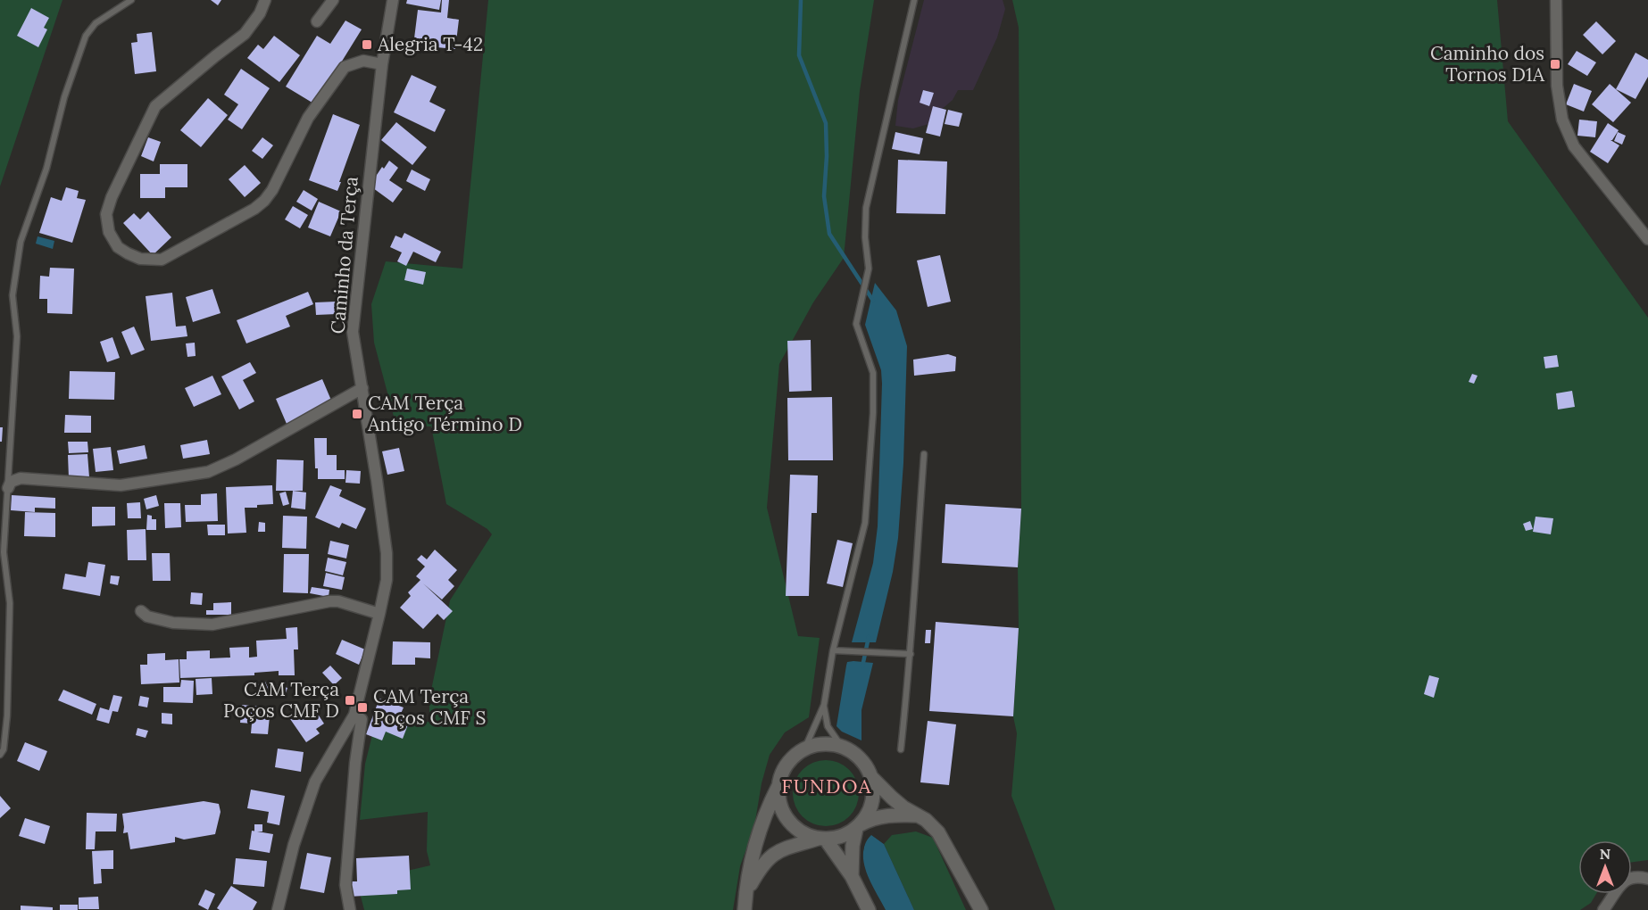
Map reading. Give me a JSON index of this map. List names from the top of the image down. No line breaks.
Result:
{"streets":{"street":["Caminho da Terça"]},"districts":["FUNDOA"],"places":{"transit":["Alegria T-42","Caminho dos Tornos D1A","CAM Terça Antigo Término D","CAM Terça Poços CMF D","CAM Terça Poços CMF S"]},"north":"top"}
